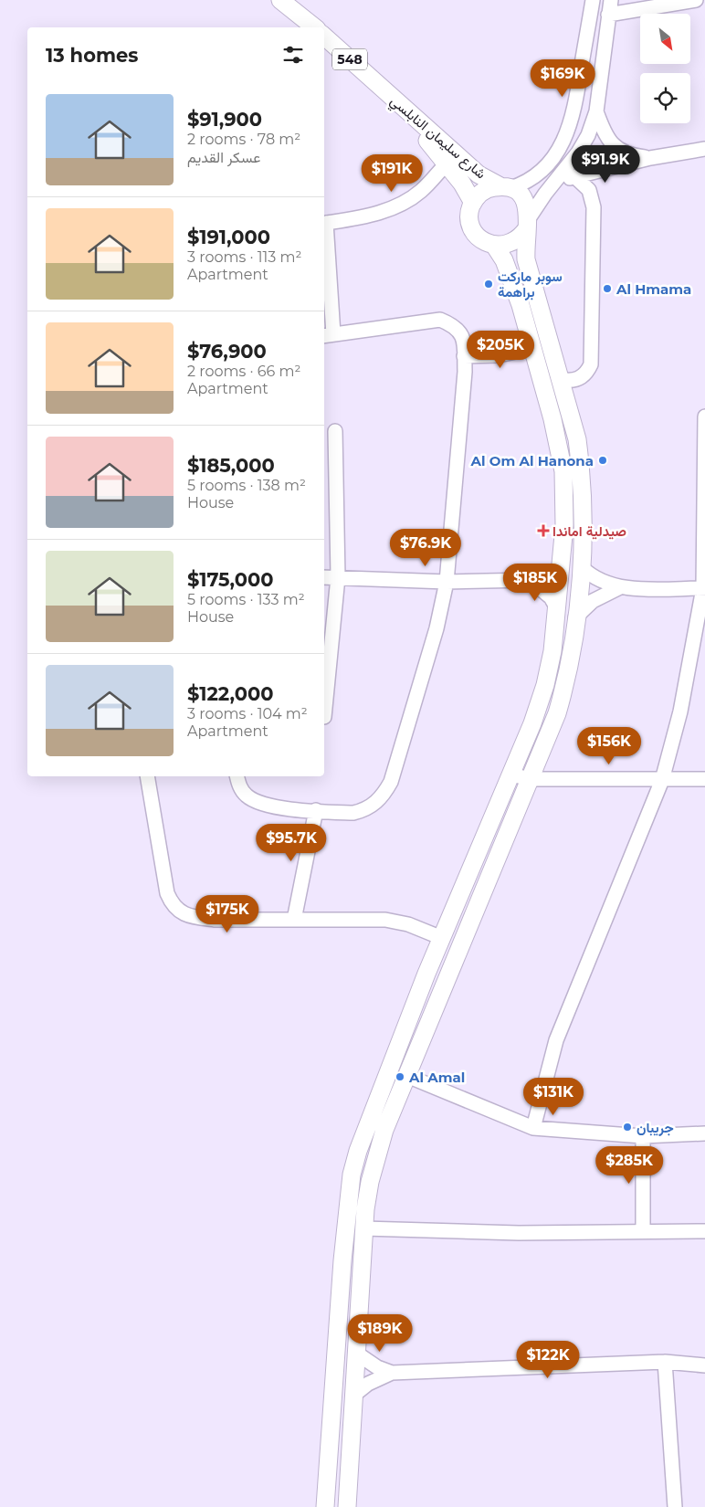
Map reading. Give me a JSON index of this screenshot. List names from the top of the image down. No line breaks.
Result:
{"streets":{"main road":["548","شارع سليمان النابلسي"]},"places":{"other":["سوبر ماركت براهمة","Al Hmama","Al Om Al Hanona","Al Amal","جريبان"],"health":["صيدلية اماندا"]},"north":"bottom right","page":{"heading":"13 homes","price":["$169K","$91.9K","$191K","$205K","$76.9K","$185K","$156K","$95.7K","$175K","$131K","$285K","$189K","$122K"],"list":[{"name":"$91,900","note":"2 rooms · 78 m² · عسكر القديم"},{"name":"$191,000","note":"3 rooms · 113 m² · Apartment"},{"name":"$76,900","note":"2 rooms · 66 m² · Apartment"},{"name":"$185,000","note":"5 rooms · 138 m² · House"},{"name":"$175,000","note":"5 rooms · 133 m² · House"},{"name":"$122,000","note":"3 rooms · 104 m² · Apartment"}]}}
